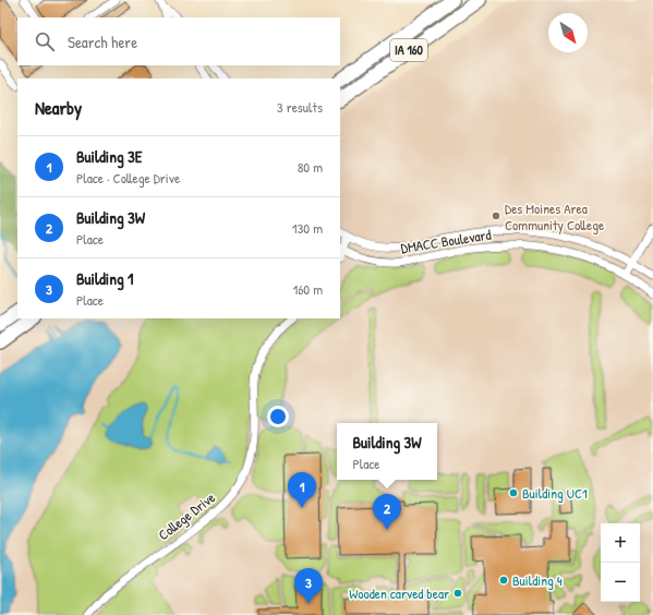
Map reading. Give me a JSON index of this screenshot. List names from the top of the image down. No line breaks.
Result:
{"streets":{"main road":["IA 160"],"street":["DMACC Boulevard","College Drive"]},"places":["Des Moines Area Community College","Building UC1","Building 4","Wooden carved bear"],"north":"bottom right","page":{"search":"Search here","heading":["Nearby","3 results"],"list":[{"mark":"1","name":"Building 3E","note":"Place · College Drive","value":"80 m"},{"mark":"2","name":"Building 3W","note":"Place","value":"130 m"},{"mark":"3","name":"Building 1","note":"Place","value":"160 m"}],"popup":["Building 3W","Place"],"pins":["1","2","3"],"map_buttons":["+","−"]}}
